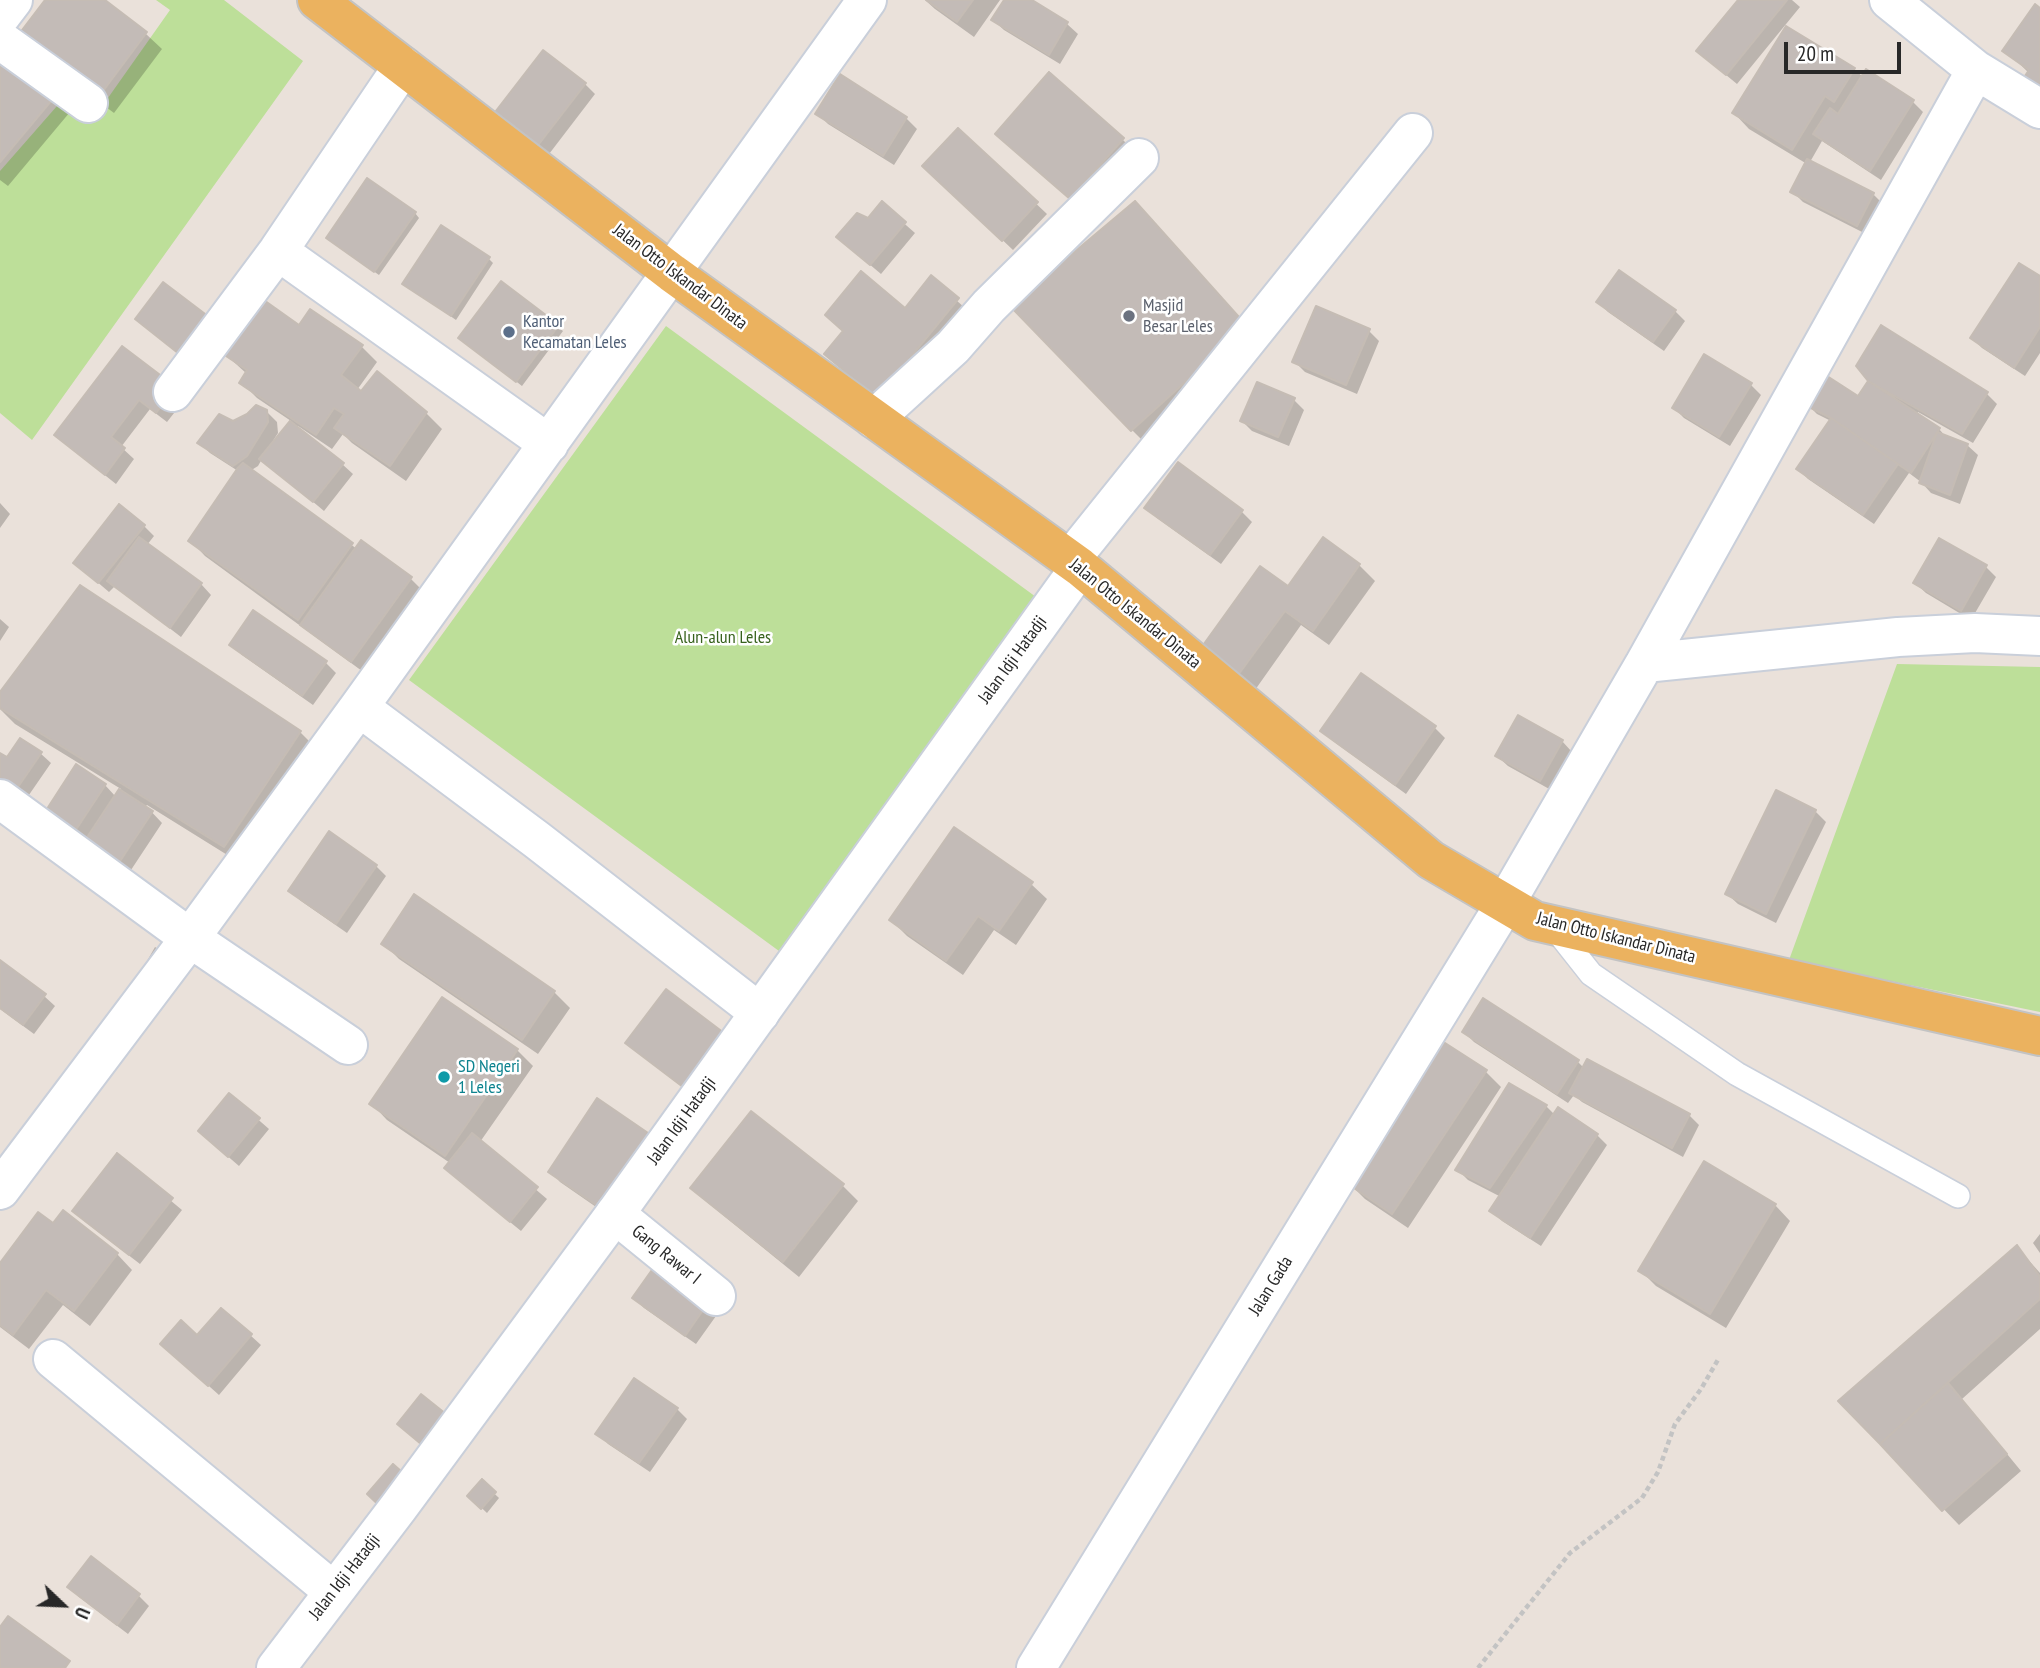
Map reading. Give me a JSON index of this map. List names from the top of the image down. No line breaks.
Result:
{"streets":{"main road":["Jalan Otto Iskandar Dinata"],"street":["Jalan Idji Hatadji","Gang Rawar I","Jalan Gada"]},"crossings":[["Jalan Otto Iskandar Dinata","Jalan Idji Hatadji"],["Jalan Otto Iskandar Dinata","Jalan Gada"],["Jalan Idji Hatadji","Gang Rawar I"]],"parks":["Alun-alun Leles"],"places":["Masjid Besar Leles","Kantor Kecamatan Leles","SD Negeri 1 Leles"],"scale_bar":"20 m","north":"bottom right"}
